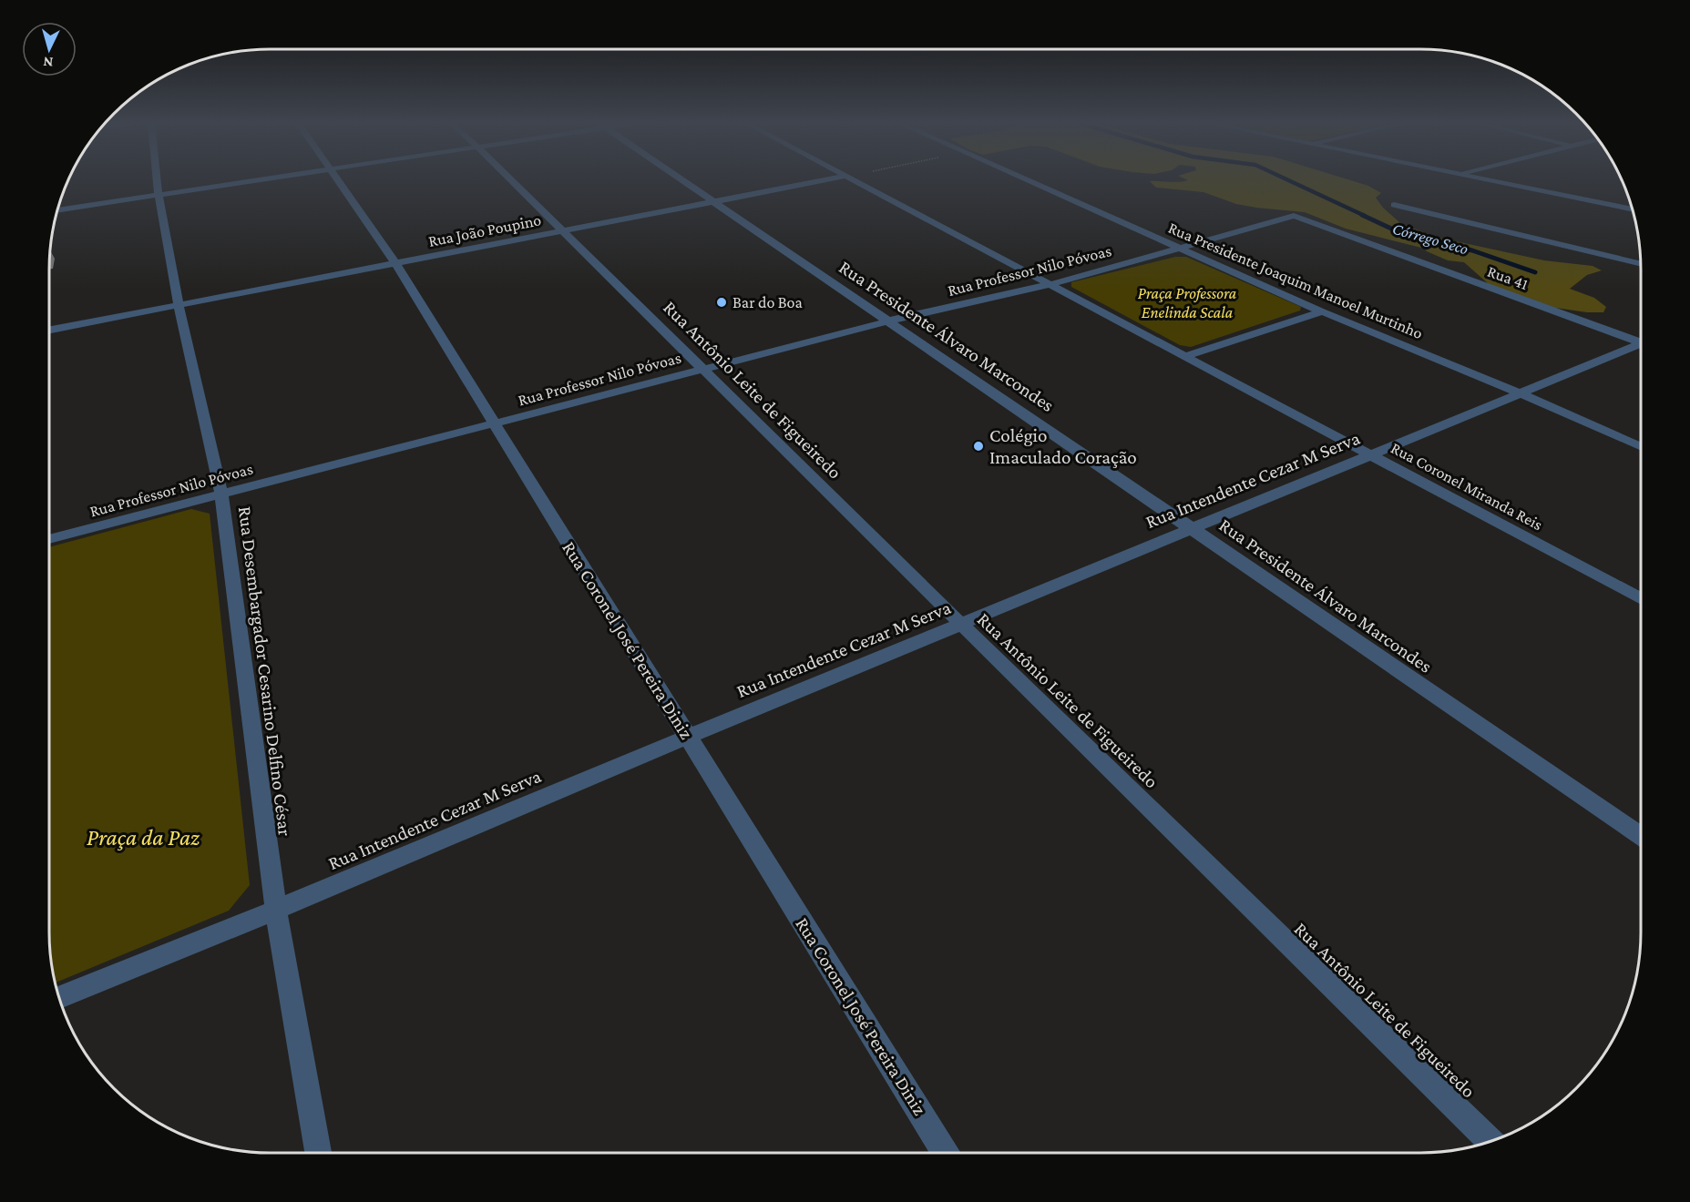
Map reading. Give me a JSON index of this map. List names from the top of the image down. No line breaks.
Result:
{"streets":{"street":["Rua João Poupino","Rua Professor Nilo Póvoas","Rua 41","Rua Presidente Joaquim Manoel Murtinho","Rua Presidente Álvaro Marcondes","Rua Antônio Leite de Figueiredo","Rua Intendente Cezar M Serva","Rua Coronel Miranda Reis","Rua Coronel José Pereira Diniz","Rua Desembargador Cesarino Delfino César"]},"crossings":[["Rua João Poupino","Rua Presidente Álvaro Marcondes"],["Rua João Poupino","Rua Antônio Leite de Figueiredo"],["Rua João Poupino","Rua Coronel José Pereira Diniz"],["Rua João Poupino","Rua Desembargador Cesarino Delfino César"],["Rua Professor Nilo Póvoas","Rua 41"],["Rua Professor Nilo Póvoas","Rua Presidente Joaquim Manoel Murtinho"],["Rua Professor Nilo Póvoas","Rua Presidente Álvaro Marcondes"],["Rua Professor Nilo Póvoas","Rua Antônio Leite de Figueiredo"],["Rua Professor Nilo Póvoas","Rua Coronel Miranda Reis"],["Rua Professor Nilo Póvoas","Rua Coronel José Pereira Diniz"],["Rua Professor Nilo Póvoas","Rua Desembargador Cesarino Delfino César"],["Rua Presidente Joaquim Manoel Murtinho","Rua Intendente Cezar M Serva"],["Rua Presidente Álvaro Marcondes","Rua Intendente Cezar M Serva"],["Rua Antônio Leite de Figueiredo","Rua Intendente Cezar M Serva"],["Rua Intendente Cezar M Serva","Rua Coronel Miranda Reis"],["Rua Intendente Cezar M Serva","Rua Coronel José Pereira Diniz"],["Rua Intendente Cezar M Serva","Rua Desembargador Cesarino Delfino César"]],"water":["Córrego Seco"],"parks":["Praça Professora Enelinda Scala","Praça da Paz"],"places":["Bar do Boa","Colégio Imaculado Coração"],"north":"bottom"}
